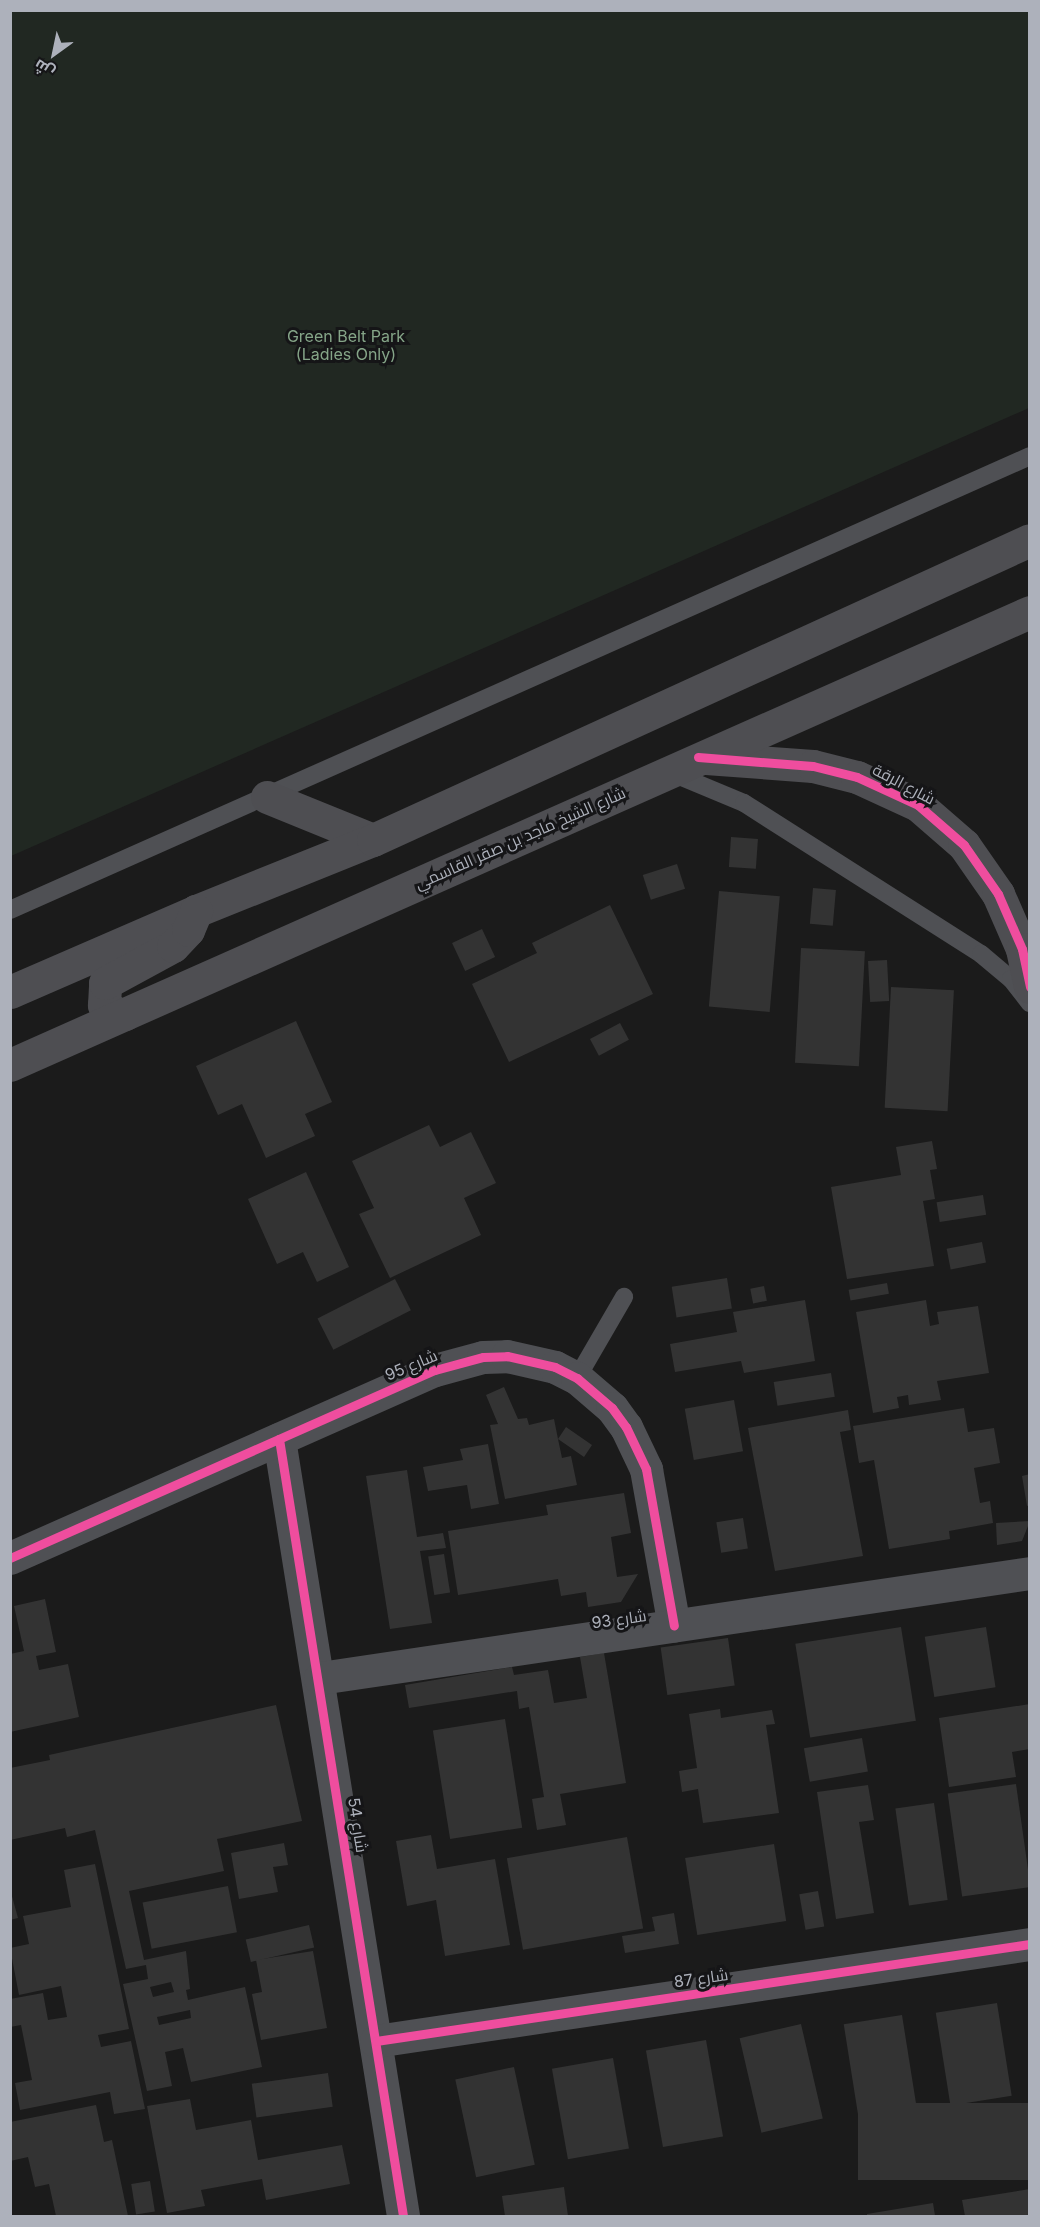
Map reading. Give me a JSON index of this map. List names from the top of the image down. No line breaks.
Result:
{"streets":{"main road":["شارع الرقة","شارع الشيخ ماجد بن صقر القاسمي"],"street":["شارع 95","شارع 93","شارع 54","شارع 87"]},"crossings":[["شارع الرقة","شارع الشيخ ماجد بن صقر القاسمي"],["شارع 95","شارع 93"],["شارع 95","شارع 54"],["شارع 93","شارع 54"],["شارع 54","شارع 87"]],"parks":["Green Belt Park (Ladies Only)"],"north":"bottom left"}
